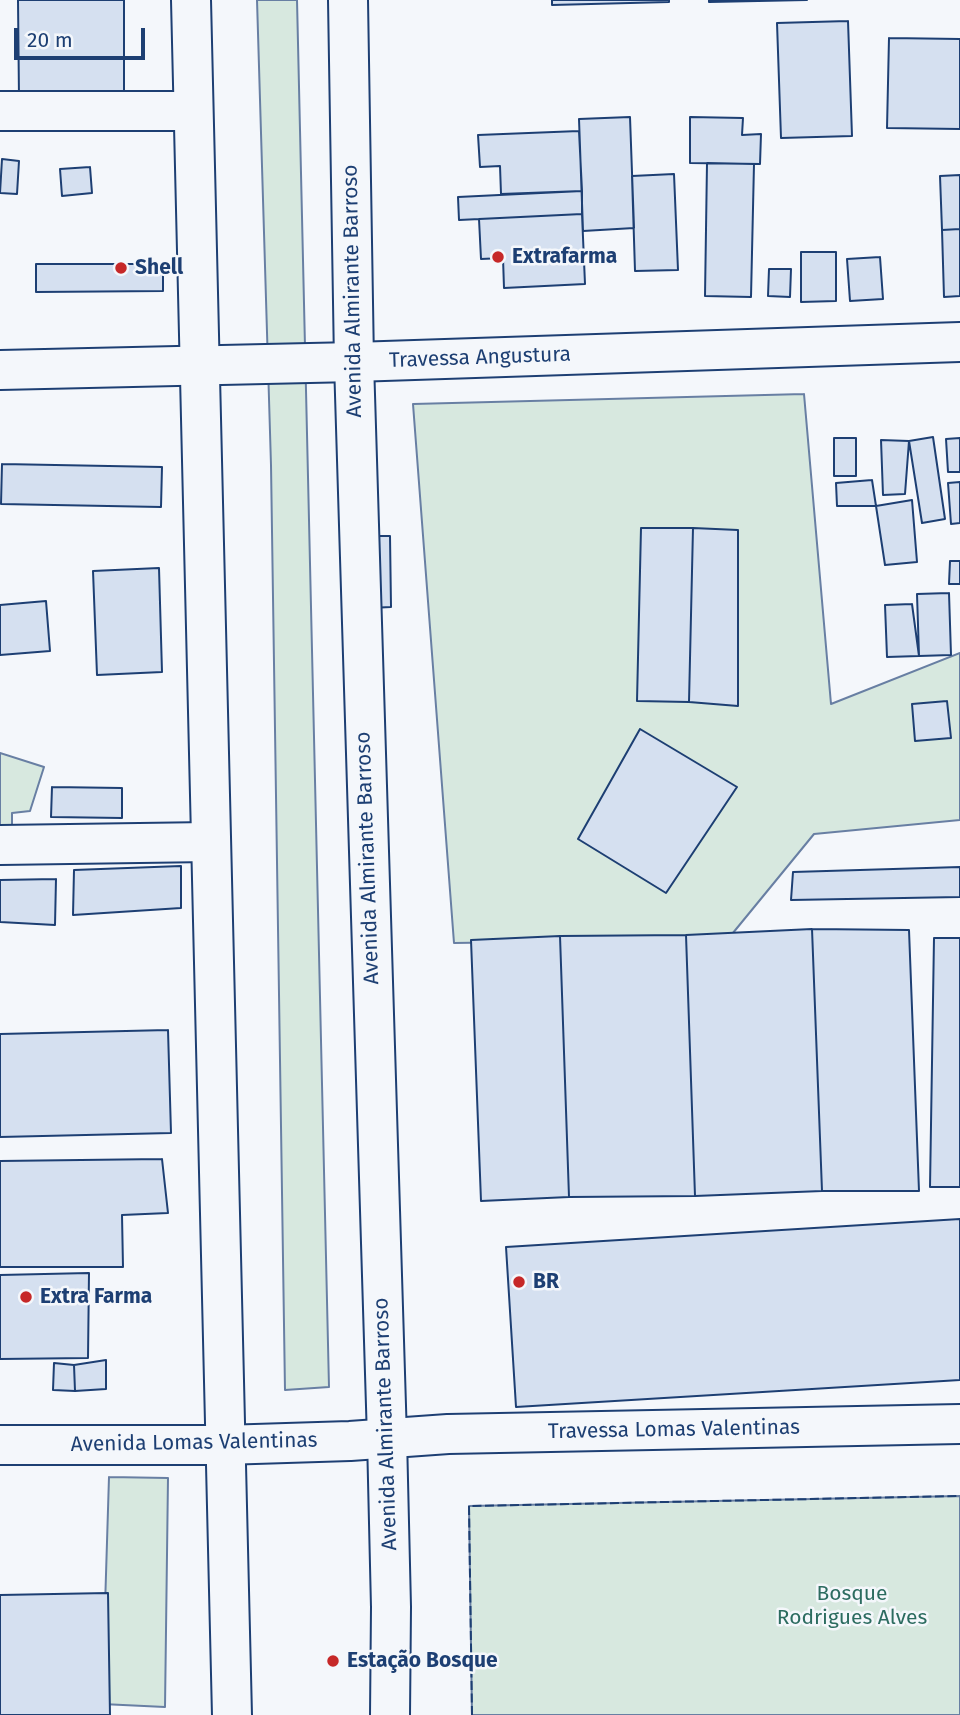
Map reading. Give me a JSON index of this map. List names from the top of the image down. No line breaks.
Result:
{"streets":{"main road":["Avenida Almirante Barroso","Travessa Angustura","Travessa Lomas Valentinas","Avenida Lomas Valentinas"]},"crossings":[["Avenida Almirante Barroso","Travessa Angustura"],["Avenida Almirante Barroso","Travessa Lomas Valentinas"],["Avenida Almirante Barroso","Avenida Lomas Valentinas"],["Travessa Lomas Valentinas","Avenida Lomas Valentinas"]],"parks":["Bosque Rodrigues Alves"],"places":["Extrafarma","Shell","BR","Extra Farma","Estação Bosque"],"scale_bar":"20 m"}
